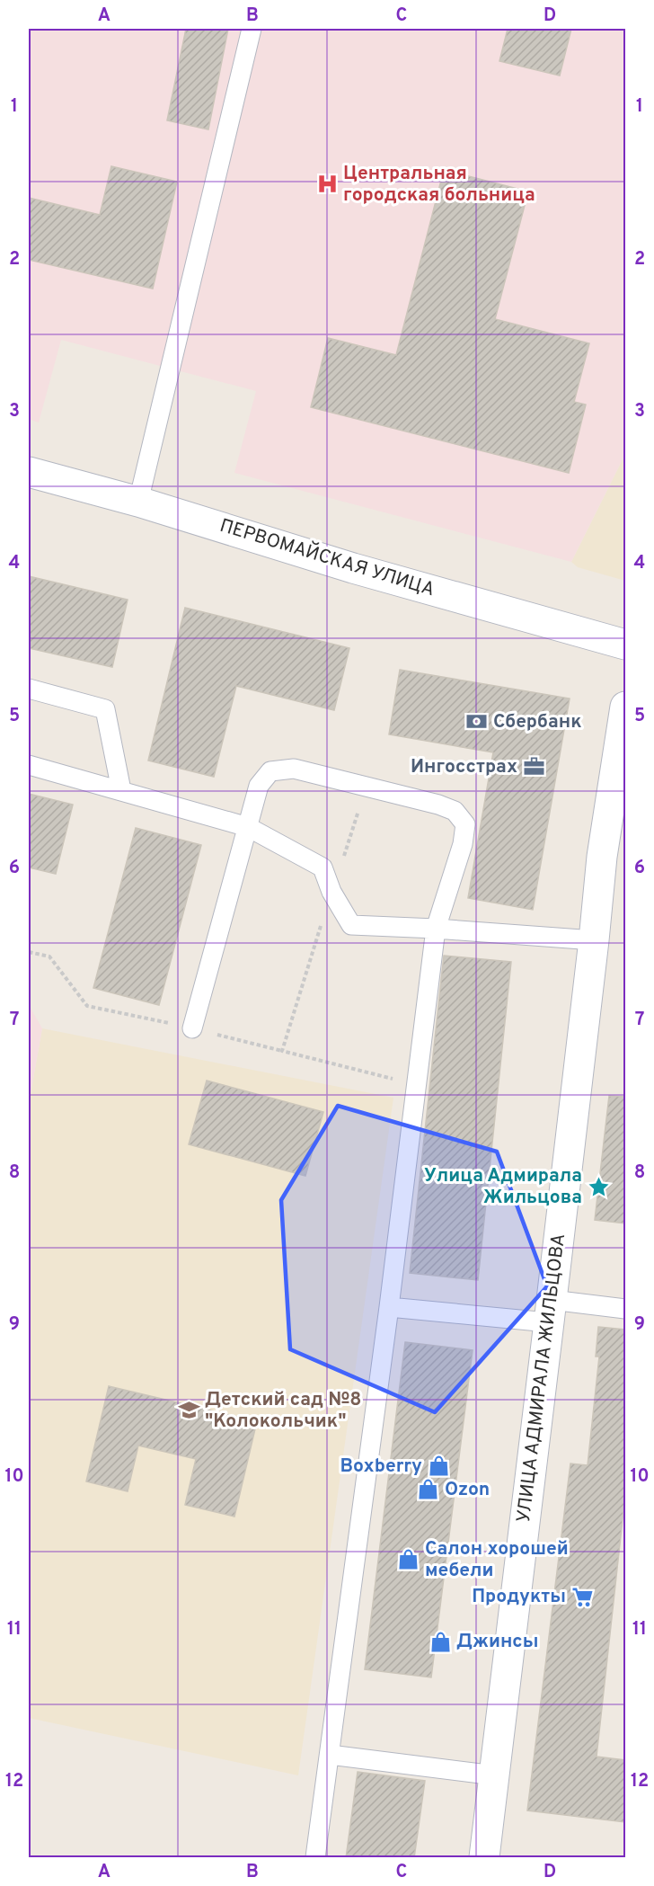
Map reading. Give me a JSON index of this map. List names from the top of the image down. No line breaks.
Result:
{"streets":{"street":["ПЕРВОМАЙСКАЯ УЛИЦА","УЛИЦА АДМИРАЛА ЖИЛЬЦОВА"]},"places":{"hospital":["Центральная городская больница"],"bank":["Сбербанк"],"office":["Ингосстрах"],"place":["Улица Адмирала Жильцова"],"school or university":["Детский сад №8 \"Колокольчик\""],"shop":["Boxberry","Ozon","Салон хорошей мебели","Джинсы"],"supermarket":["Продукты"]},"grid":{"columns":["A","B","C","D"],"rows":["1","2","3","4","5","6","7","8","9","10","11","12"]}}
